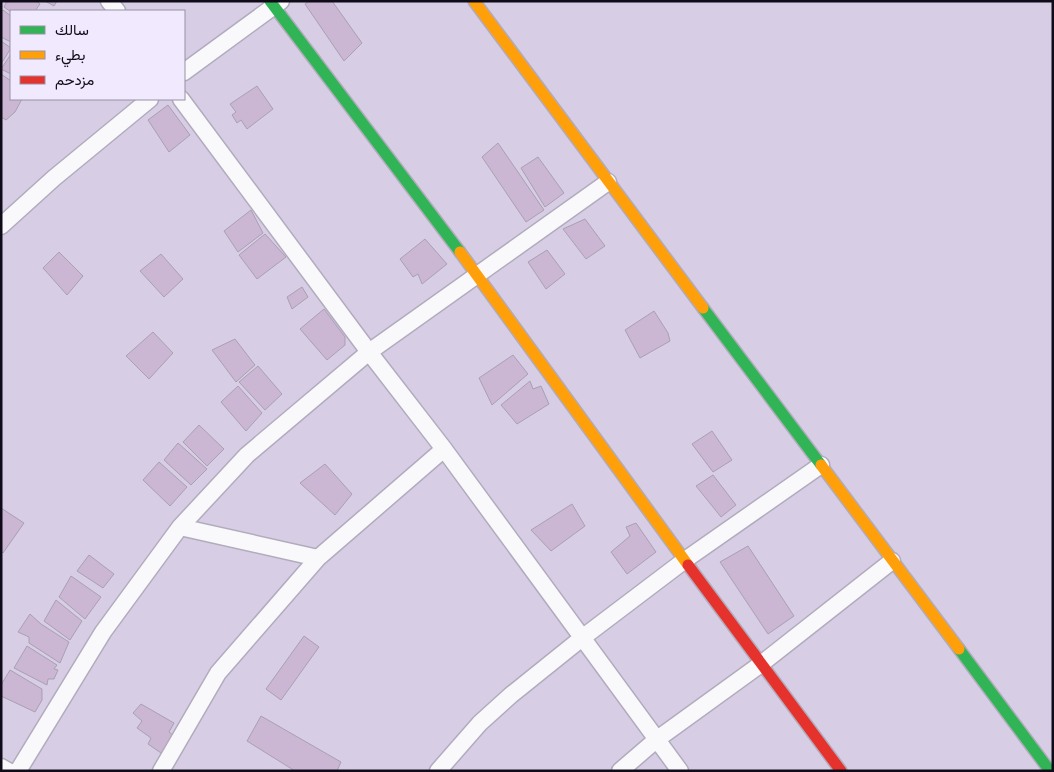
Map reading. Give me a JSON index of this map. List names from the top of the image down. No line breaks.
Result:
{"legend":["سالك","بطيء","مزدحم"]}
